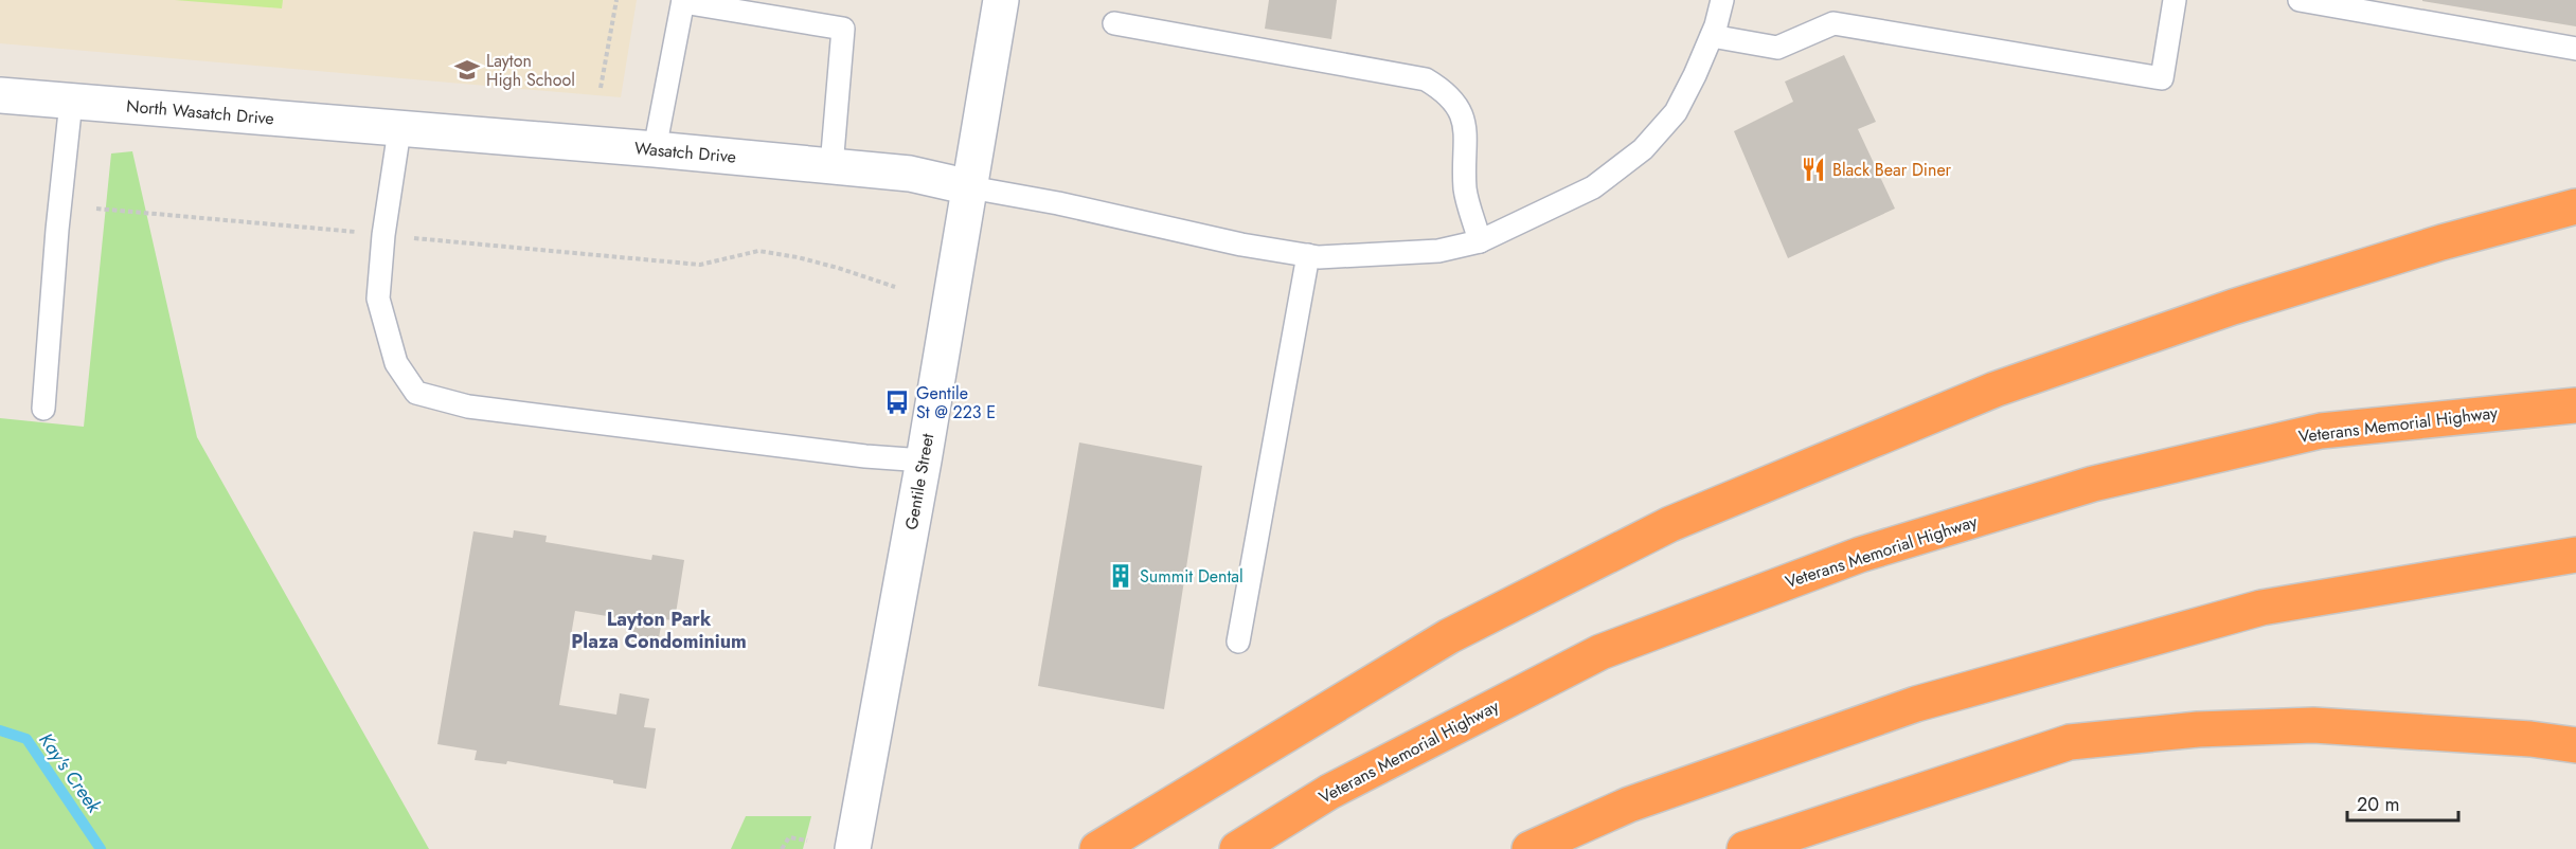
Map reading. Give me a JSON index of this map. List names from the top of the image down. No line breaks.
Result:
{"streets":{"highway":["Veterans Memorial Highway"],"street":["North Wasatch Drive","Wasatch Drive","Gentile Street"]},"crossings":[["North Wasatch Drive","Wasatch Drive"],["Wasatch Drive","Gentile Street"]],"districts":["Layton Park Plaza Condominium"],"water":["Kay's Creek"],"places":{"school or university":["Layton High School"],"restaurant":["Black Bear Diner"],"bus stop":["Gentile St @ 223 E"],"building":["Summit Dental"]},"scale_bar":"20 m"}
